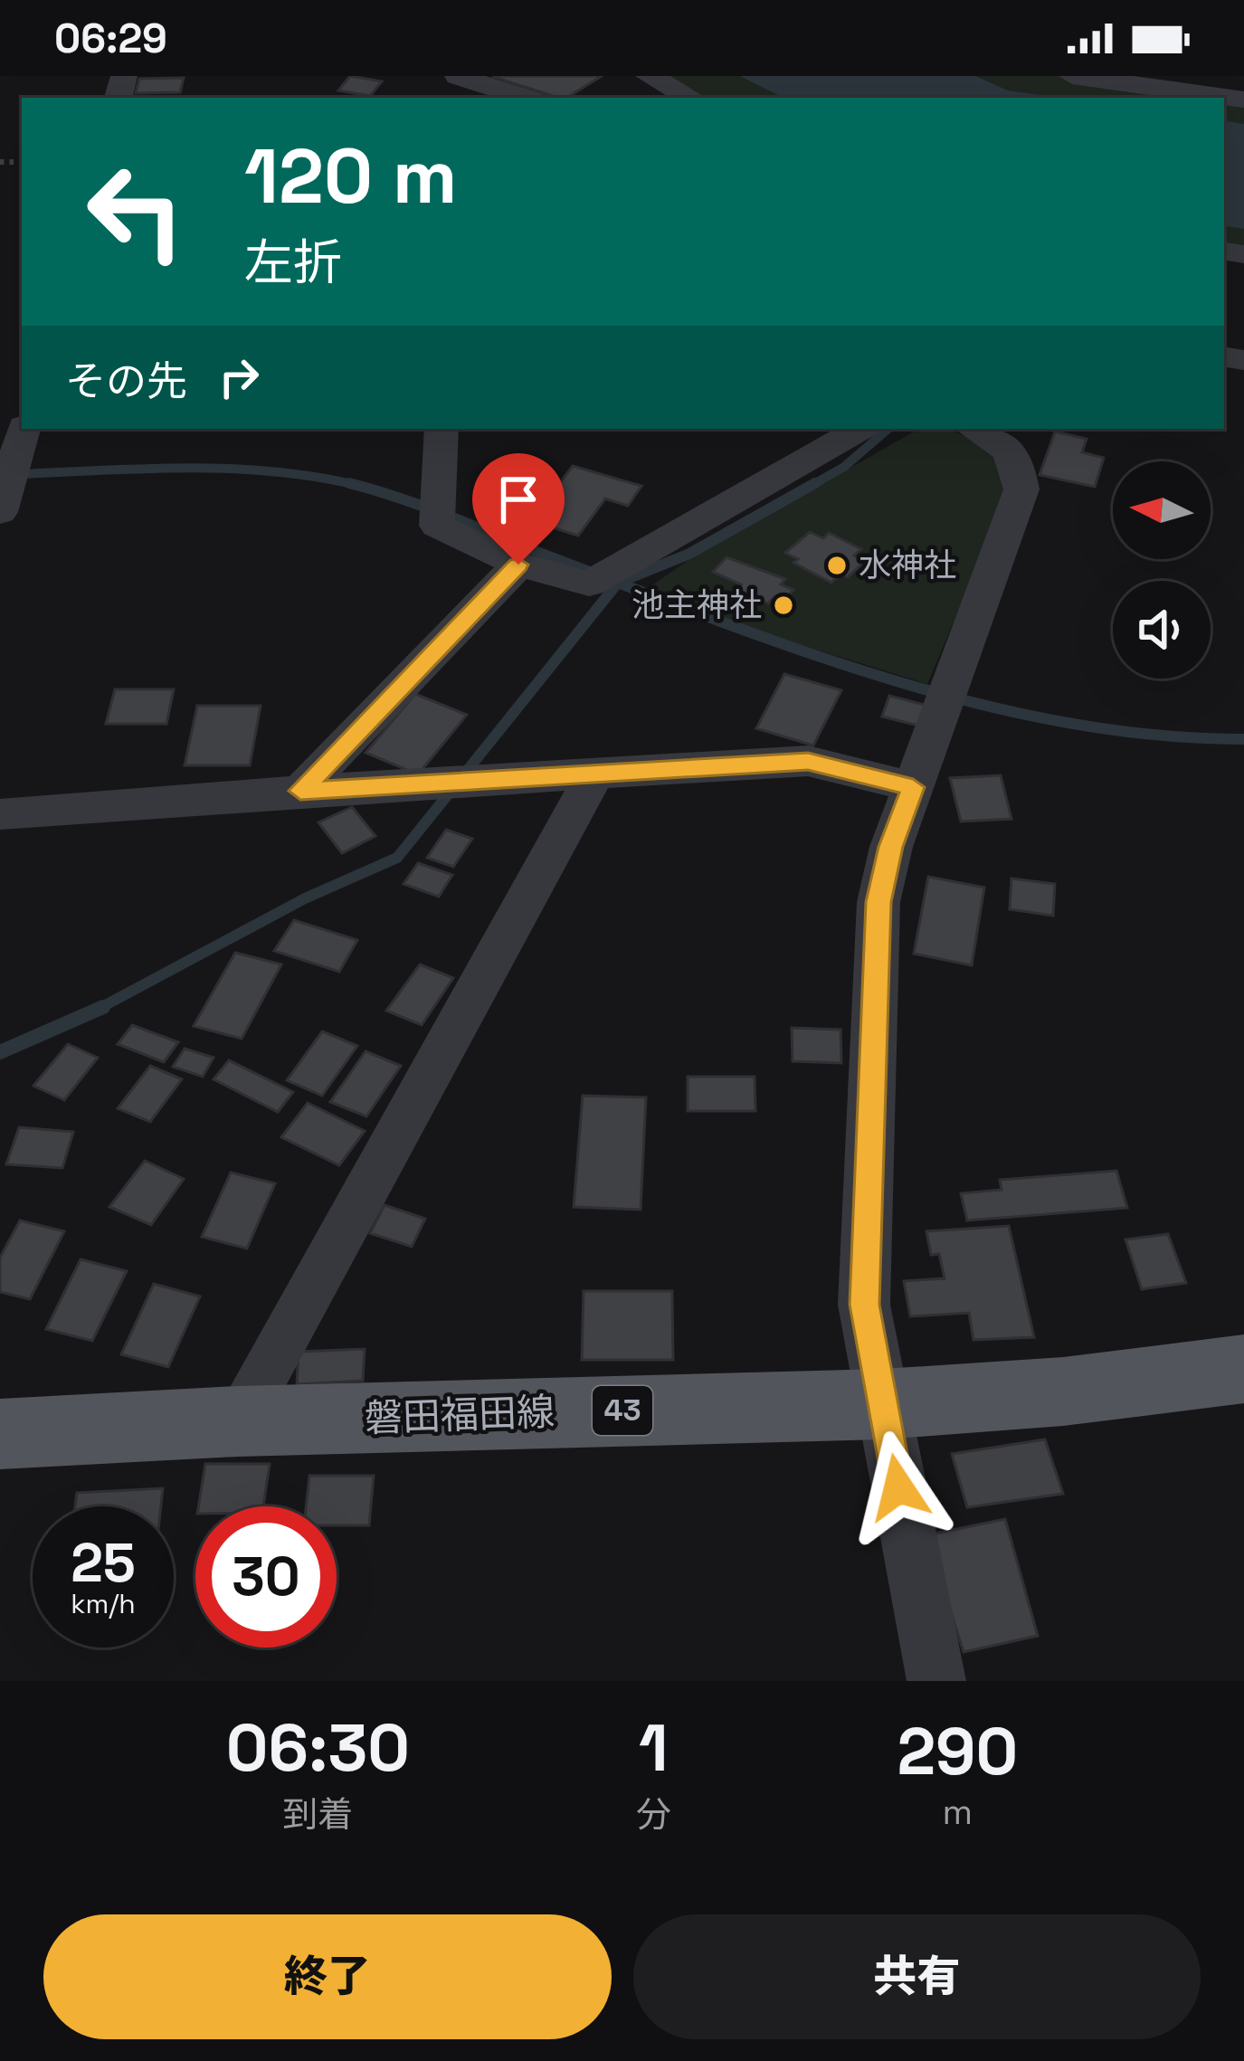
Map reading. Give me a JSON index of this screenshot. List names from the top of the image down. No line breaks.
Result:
{"streets":{"main road":["43","磐田福田線"]},"places":["水神社","池主神社"],"north":"left","page":{"status":"06:29","turn":["120 m","左折"],"then":"その先","speed":"25 km/h","limit":"30","eta":["06:30","到着","1","分","290","m"],"buttons":["終了","共有"]}}
